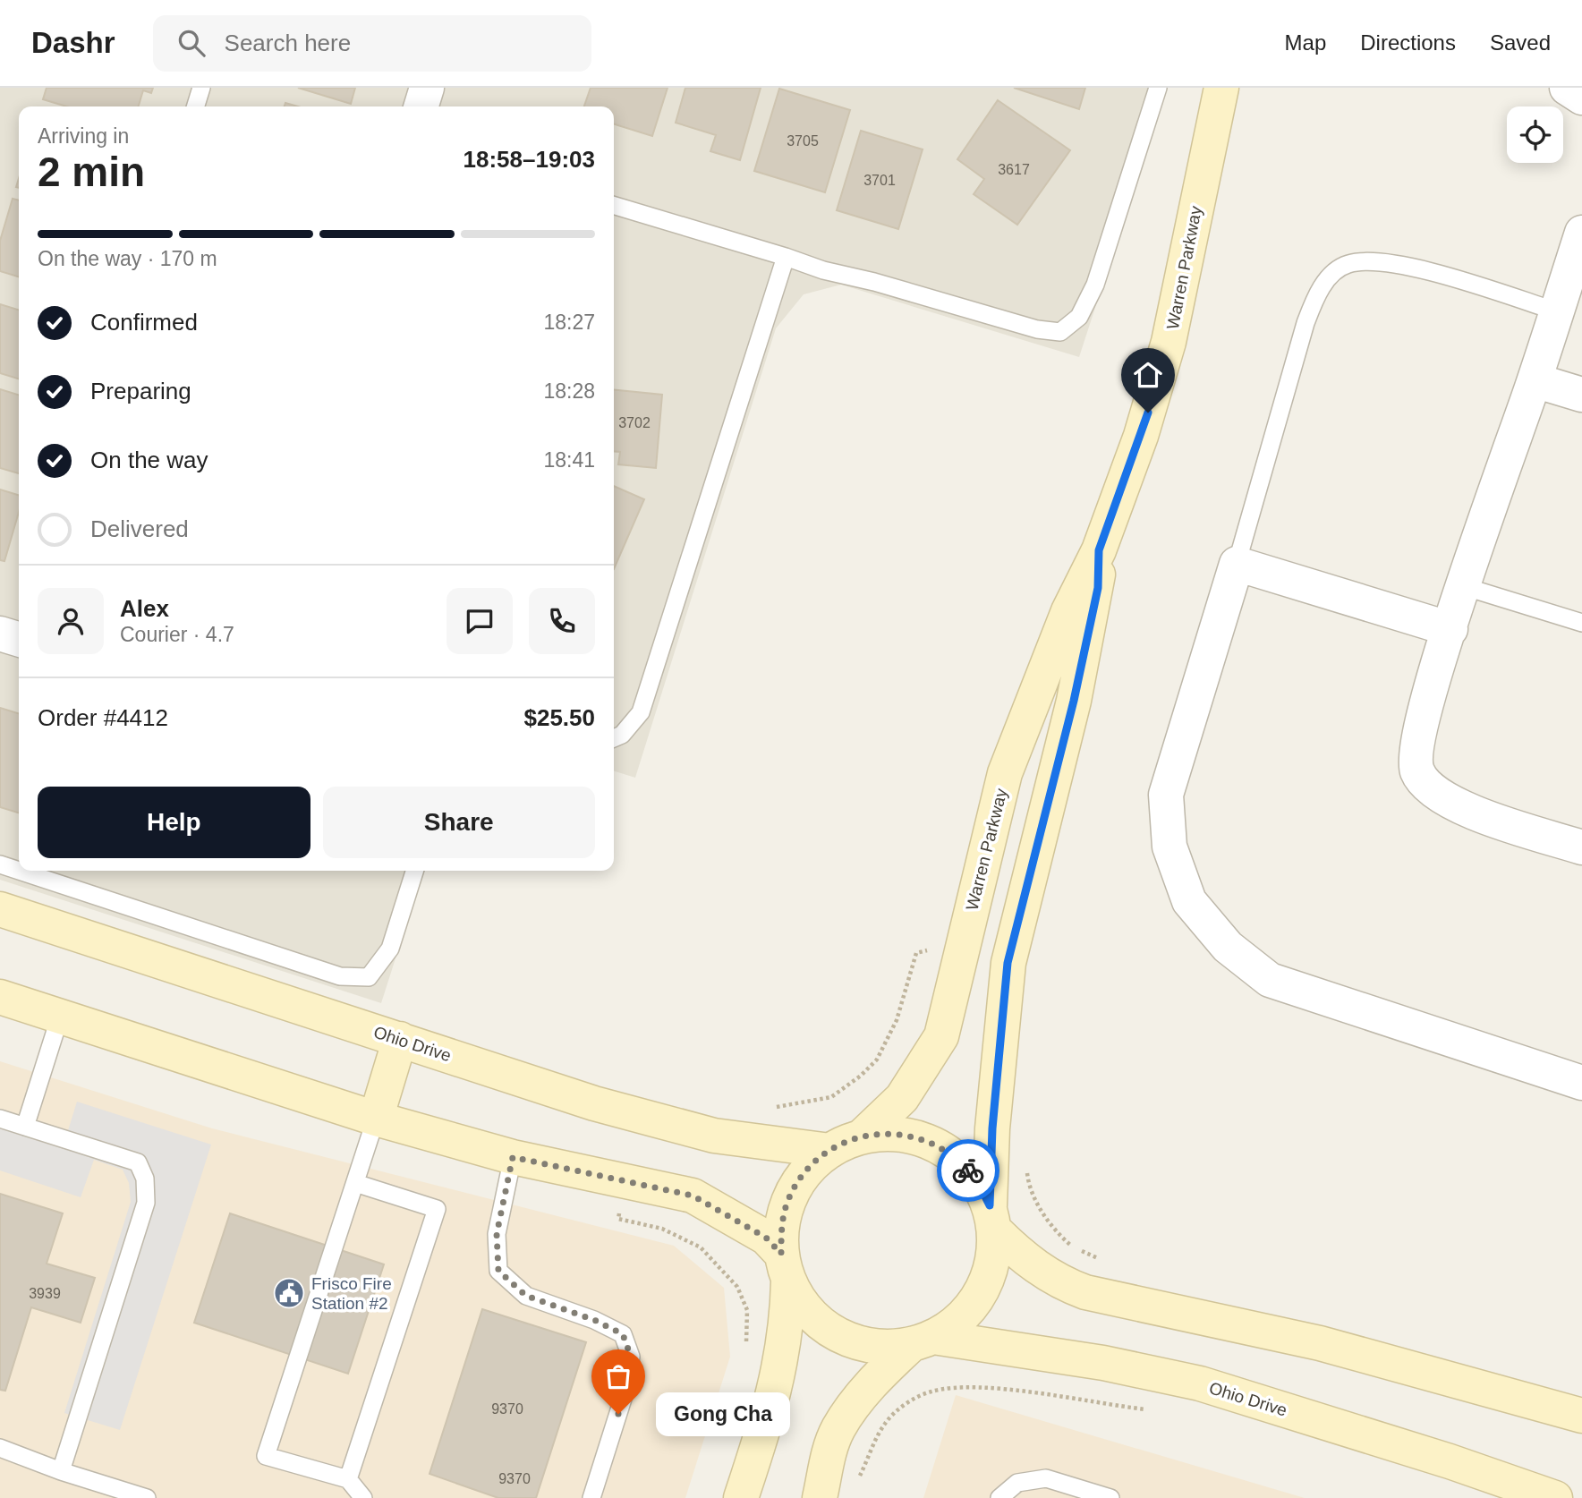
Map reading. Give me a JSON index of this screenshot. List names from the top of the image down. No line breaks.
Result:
{"streets":{"main road":["Warren Parkway","Ohio Drive"]},"crossings":[["Warren Parkway","Ohio Drive"]],"places":{"public building":["Frisco Fire Station #2"],"other":["Gong Cha"]},"house_numbers":["3705","3617","3701","3702","3939","9370","9370"],"page":{"header":"Dashr","search":"Search here","nav":["Map","Directions","Saved"],"heading":["2 min","Arriving in","18:58–19:03"],"panel":["Alex","Courier · 4.7","Order #4412","$25.50"],"bar":"On the way · 170 m","list":[["Confirmed","18:27"],["Preparing","18:28"],["On the way","18:41"],"Delivered"],"buttons":["Help","Share"],"bubble":"Gong Cha"}}
